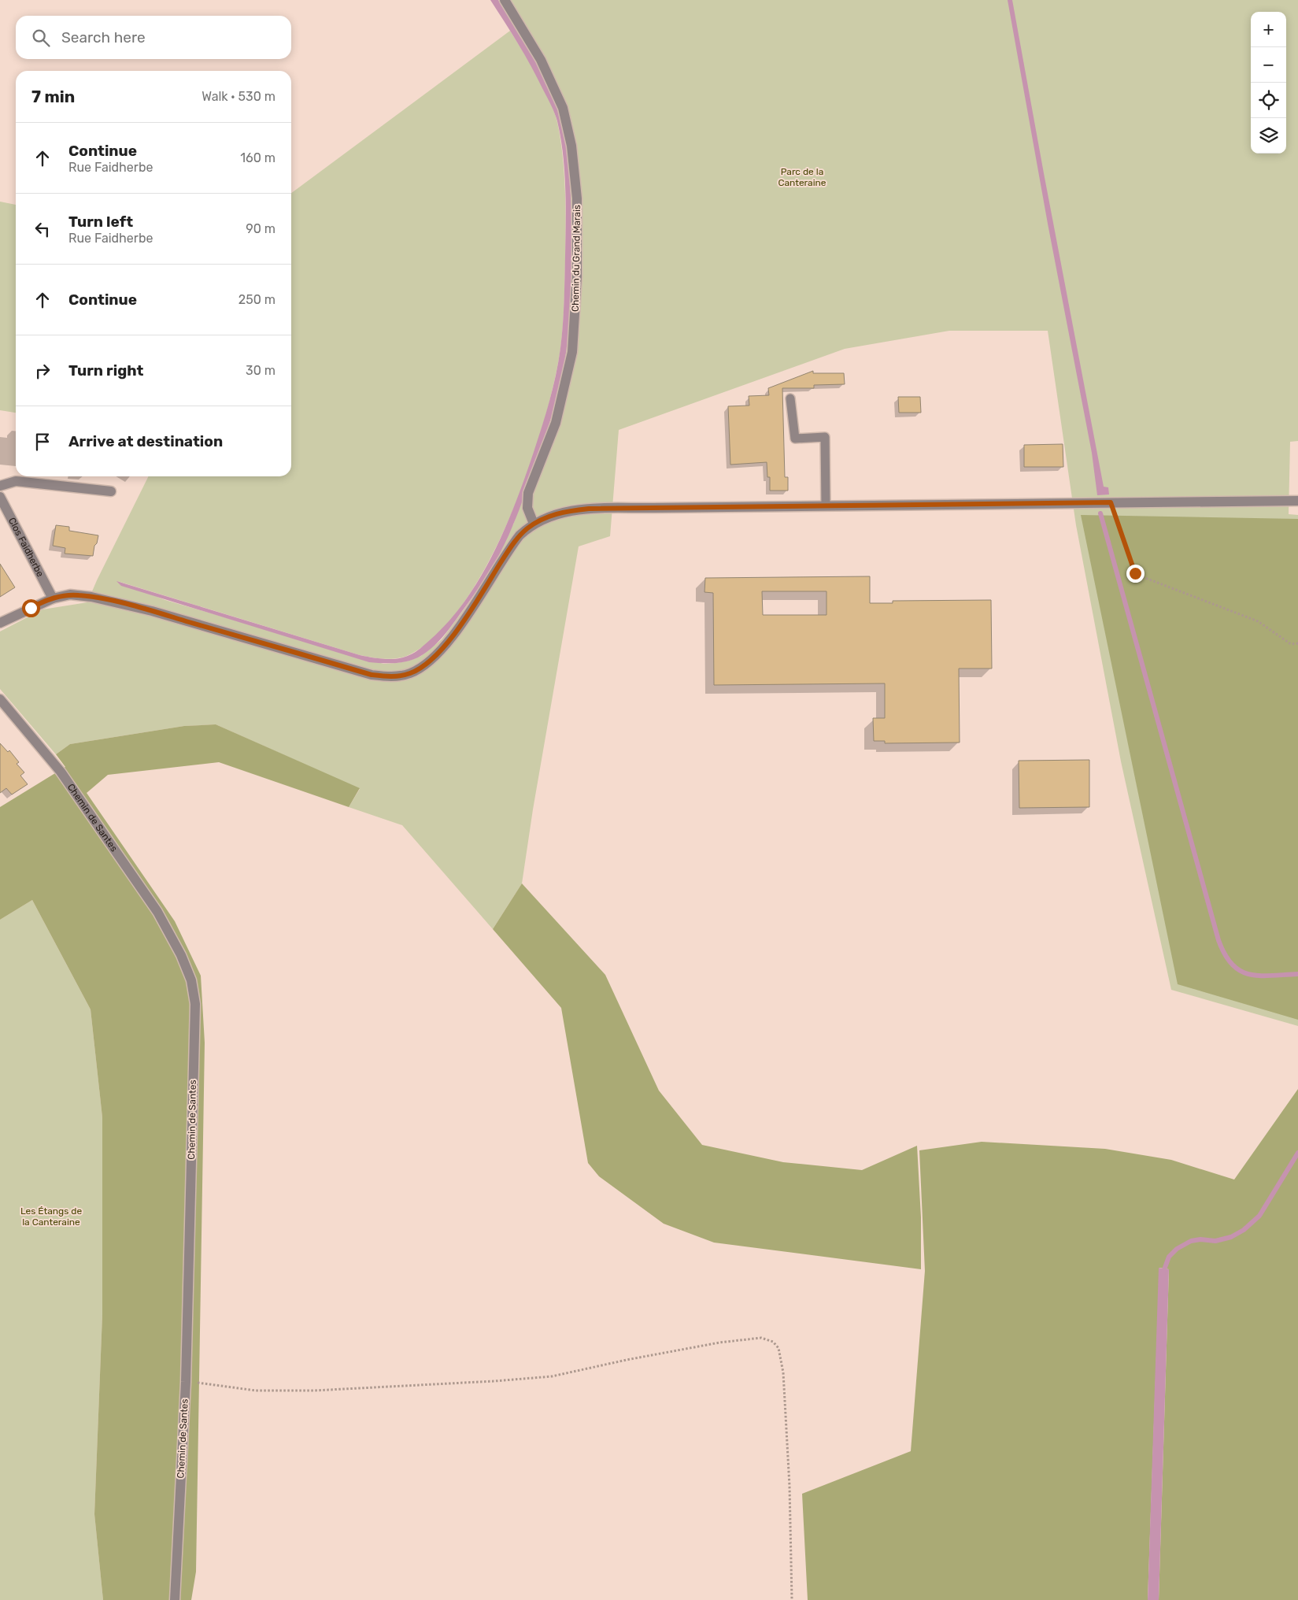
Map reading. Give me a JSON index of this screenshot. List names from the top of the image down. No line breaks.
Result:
{"streets":{"street":["Chemin du Grand Marais","Clos Faidherbe","Chemin de Santes"]},"parks":["Parc de la Canteraine","Les Étangs de la Canteraine"],"page":{"map_buttons":["+","−"],"search":"Search here","heading":["7 min","Walk · 530 m"],"list":[["Continue","Rue Faidherbe","160 m"],["Turn left","Rue Faidherbe","90 m"],["Continue","250 m"],["Turn right","30 m"],"Arrive at destination"]}}
